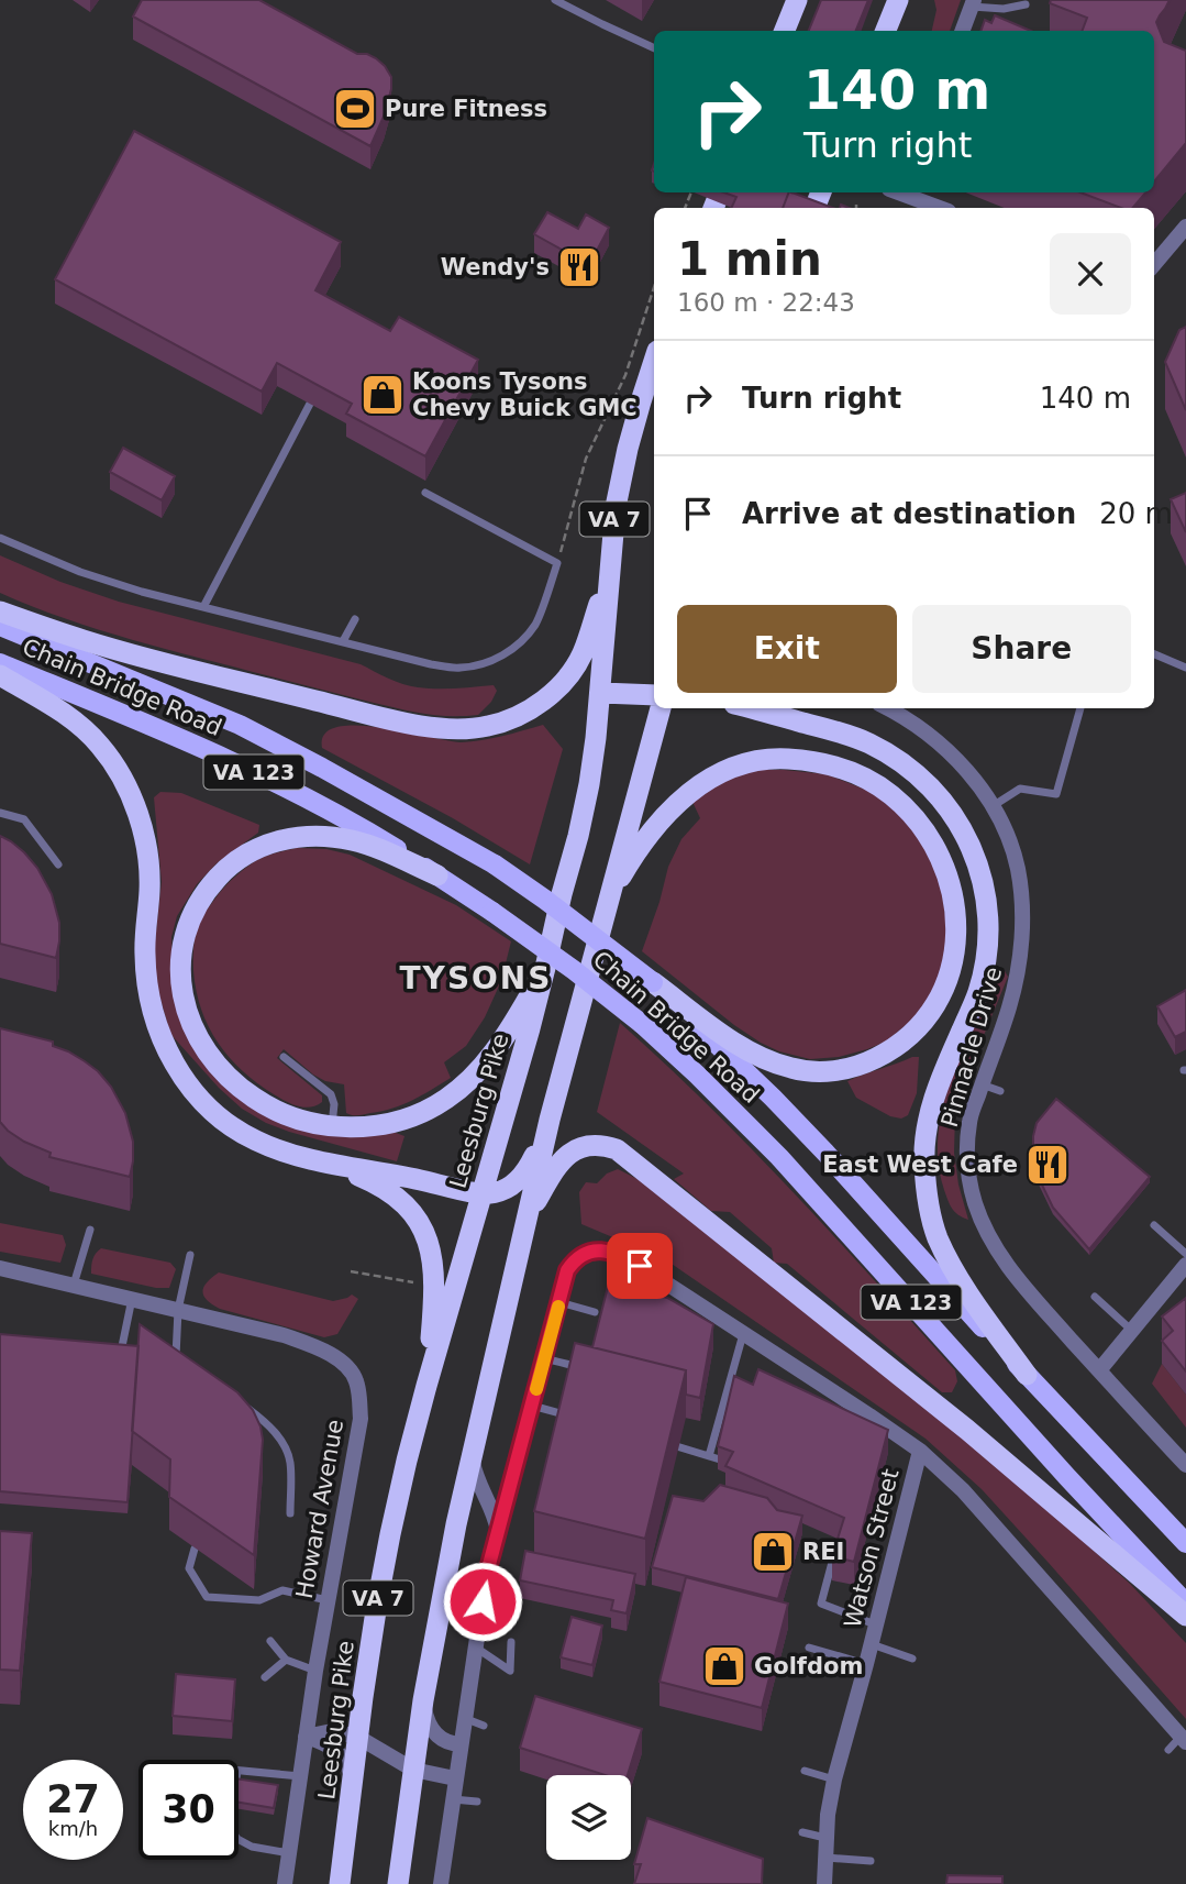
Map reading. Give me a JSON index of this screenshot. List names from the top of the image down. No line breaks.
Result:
{"streets":{"highway":["VA 7","Leesburg Pike"],"main road":["Chain Bridge Road","VA 123"],"street":["Pinnacle Drive","Howard Avenue","Watson Street"]},"districts":["TYSONS"],"places":{"sports":["Pure Fitness"],"restaurant":["Wendy's","East West Cafe"],"shop":["Koons Tysons Chevy Buick GMC","REI","Golfdom"]},"page":{"turn":["140 m","Turn right"],"heading":["1 min","160 m · 22:43"],"list":[{"name":"Turn right","value":"140 m"},{"name":"Arrive at destination","value":"20 m"}],"buttons":["Exit","Share"],"speed":"27 km/h","limit":"30"}}
